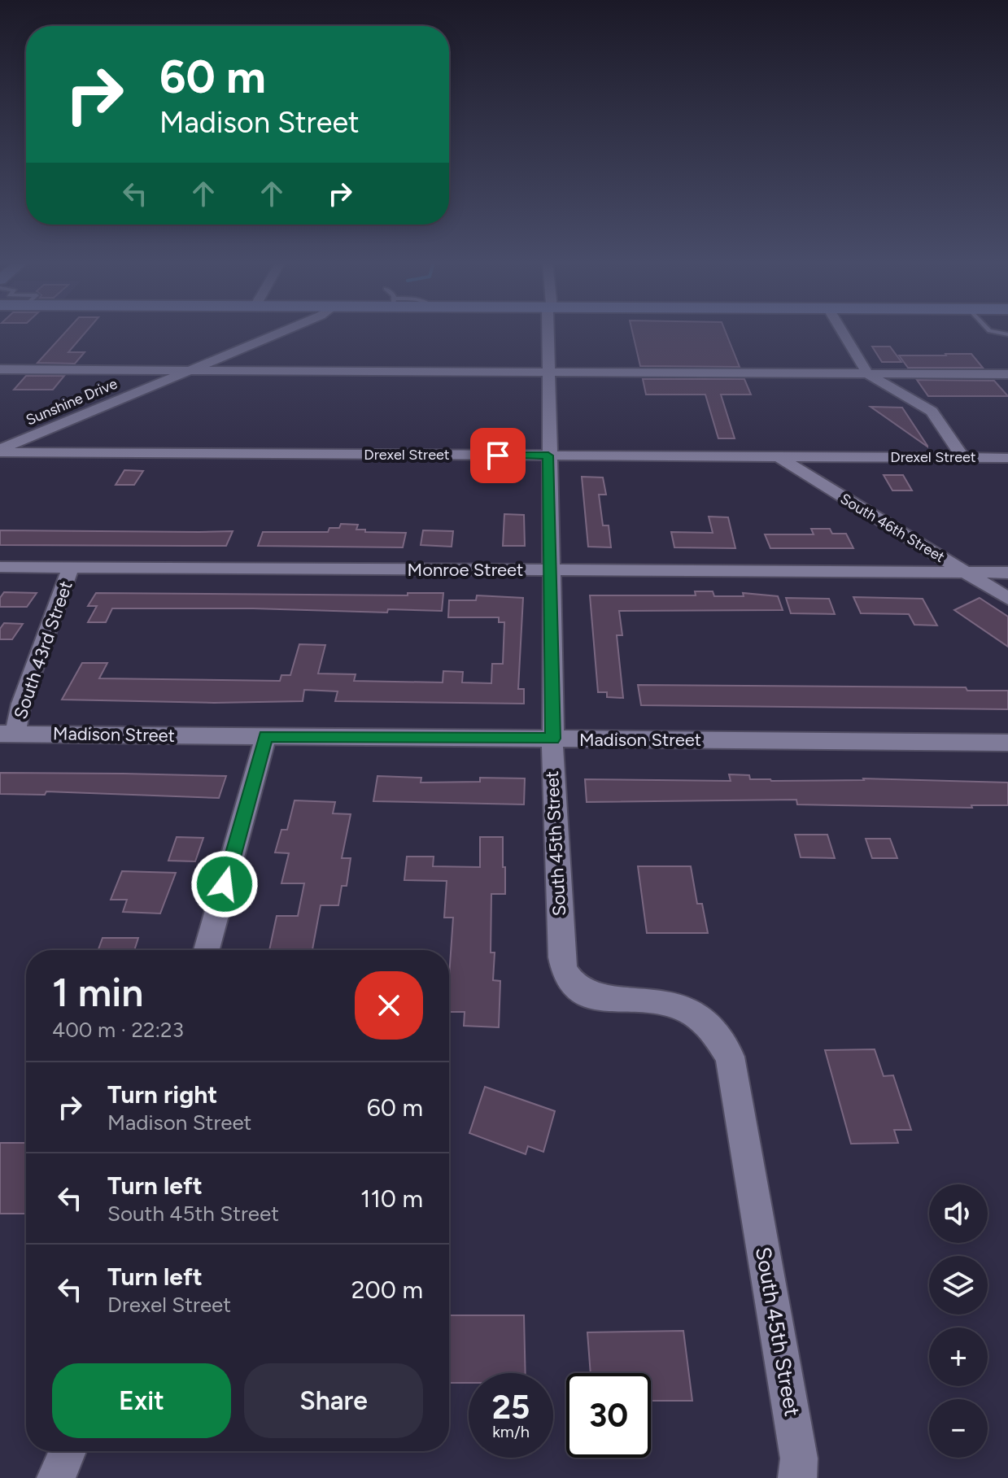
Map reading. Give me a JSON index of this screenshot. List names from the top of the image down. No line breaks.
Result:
{"streets":{"street":["Sunshine Drive","Drexel Street","South 46th Street","Monroe Street","South 43rd Street","Madison Street","South 45th Street"]},"crossings":[["Sunshine Drive","Drexel Street"],["Drexel Street","South 46th Street"],["Drexel Street","South 45th Street"],["South 46th Street","Monroe Street"],["Monroe Street","South 43rd Street"],["Monroe Street","South 45th Street"],["South 43rd Street","Madison Street"],["Madison Street","South 45th Street"]],"page":{"turn":["60 m","Madison Street"],"heading":["1 min","400 m · 22:23"],"list":[{"name":"Turn right","note":"Madison Street","value":"60 m"},{"name":"Turn left","note":"South 45th Street","value":"110 m"},{"name":"Turn left","note":"Drexel Street","value":"200 m"}],"map_buttons":["+","−"],"buttons":["Exit","Share"],"speed":"25 km/h","limit":"30"}}
